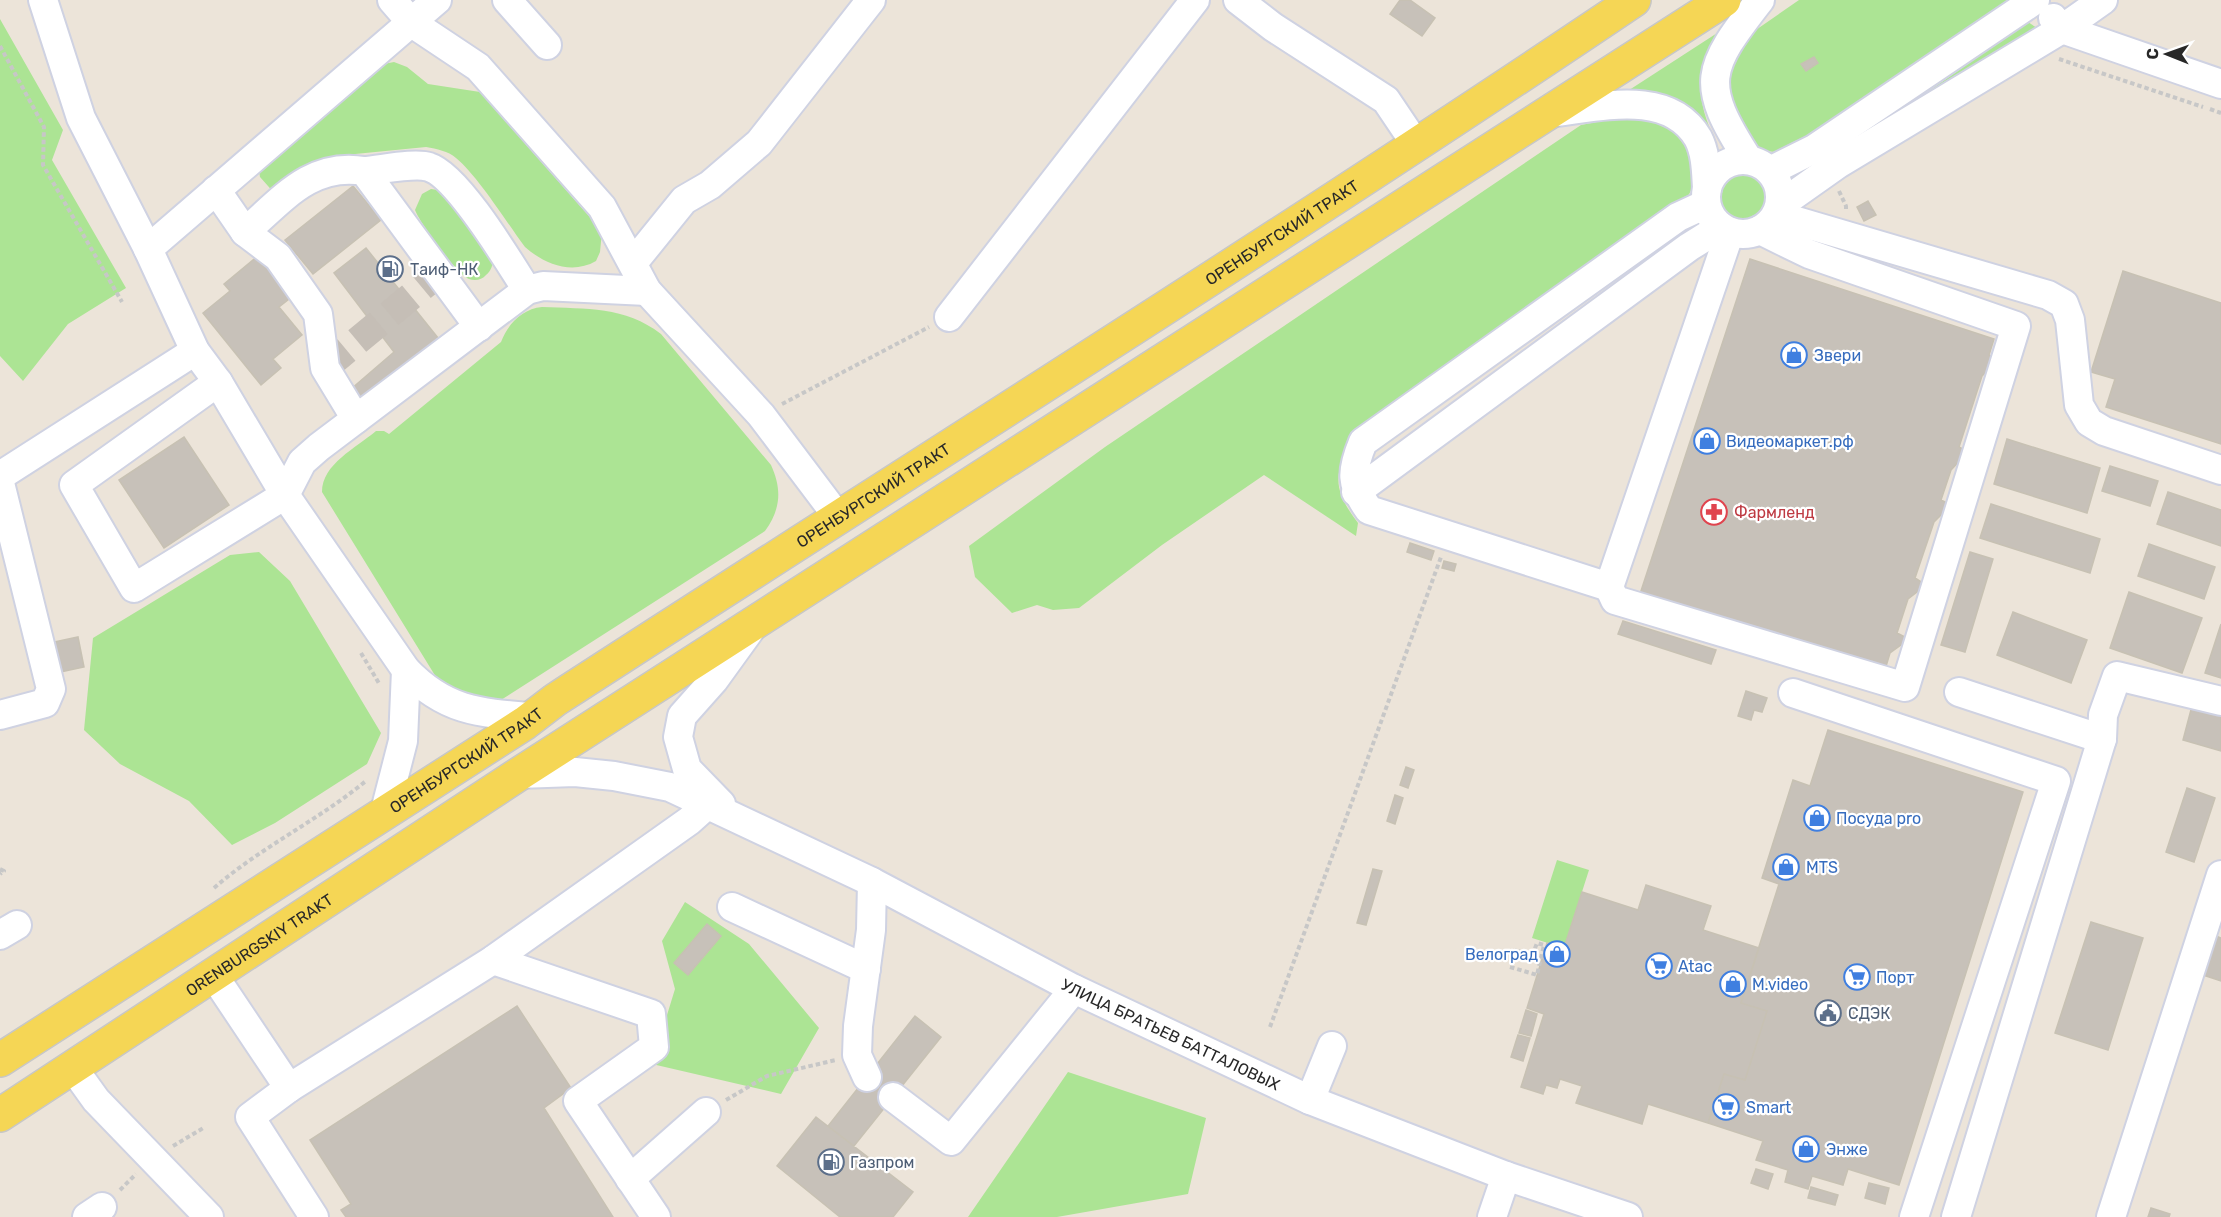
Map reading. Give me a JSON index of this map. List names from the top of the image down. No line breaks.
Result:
{"streets":{"main road":["ОРЕНБУРГСКИЙ ТРАКТ","ORENBURGSKIY TRAKT"],"street":["УЛИЦА БРАТЬЕВ БАТТАЛОВЫХ"]},"crossings":[["ORENBURGSKIY TRAKT","УЛИЦА БРАТЬЕВ БАТТАЛОВЫХ"]],"places":{"fuel station":["Таиф-НК","Газпром"],"shop":["Звери","Видеомаркет.рф","Посуда pro","MTS","Велоград","M.video","Энже"],"pharmacy":["Фармленд"],"supermarket":["Atac","Порт","Smart"],"public building":["СДЭК"]},"north":"left"}
